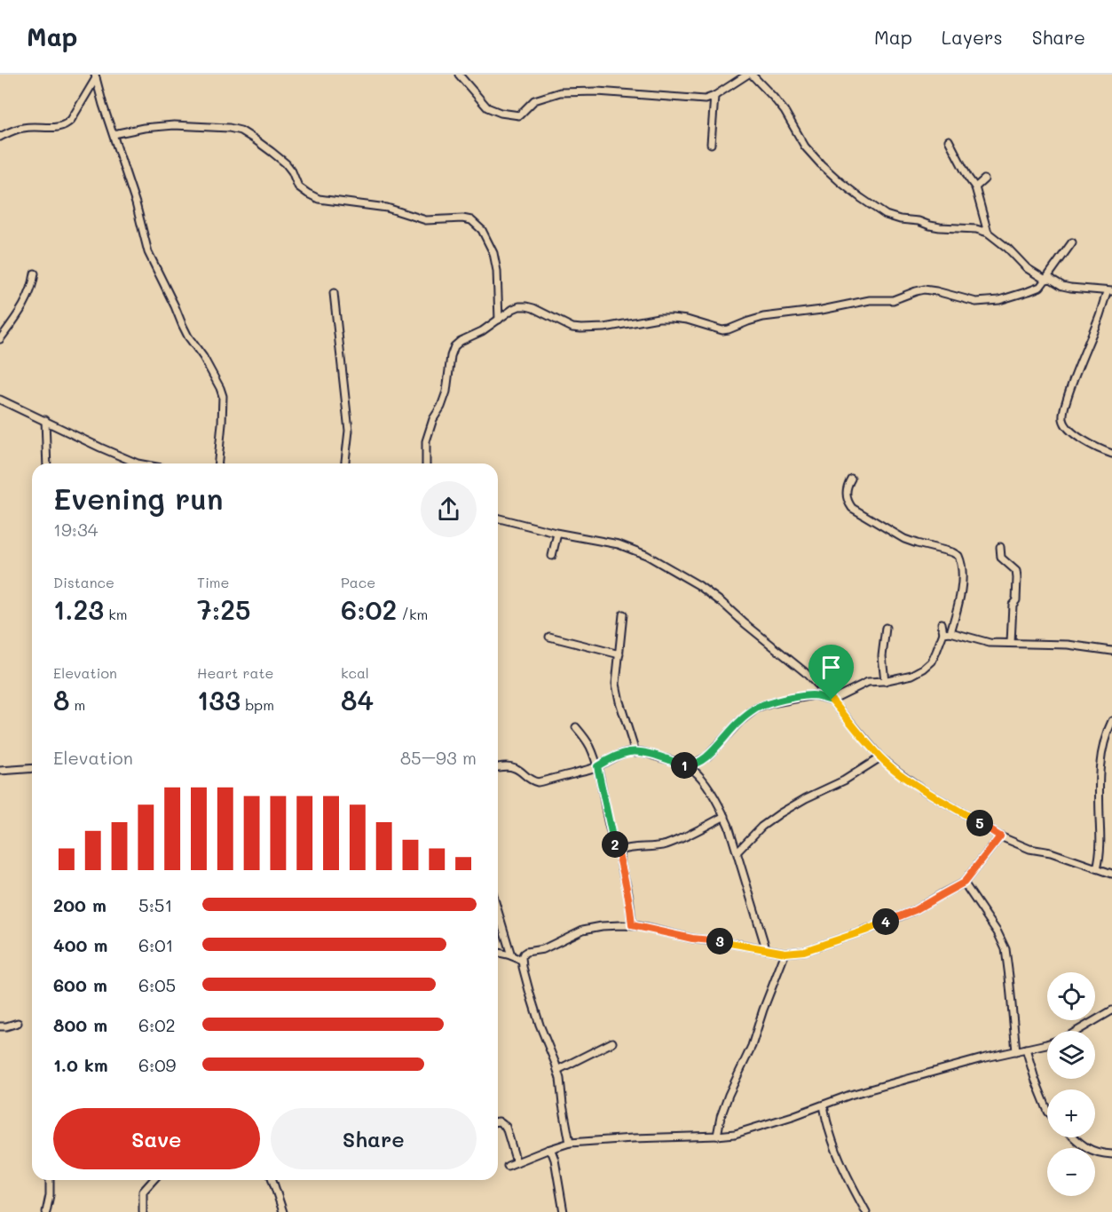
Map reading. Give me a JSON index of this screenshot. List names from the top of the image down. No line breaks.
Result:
{"page":{"header":"Map","nav":["Map","Layers","Share"],"heading":["Evening run","19:34"],"stats":[["Distance","1.23 km"],["Time","7:25"],["Pace","6:02 /km"],["Elevation","8 m"],["Heart rate","133 bpm"],["kcal","84"]],"chart":["Elevation","85–93 m"],"pins":["1","5","2","4","3"],"list":[{"name":"200 m","note":"5:51"},{"name":"400 m","note":"6:01"},{"name":"600 m","note":"6:05"},{"name":"800 m","note":"6:02"},{"name":"1.0 km","note":"6:09"}],"map_buttons":["+","−"],"buttons":["Save","Share"]}}
